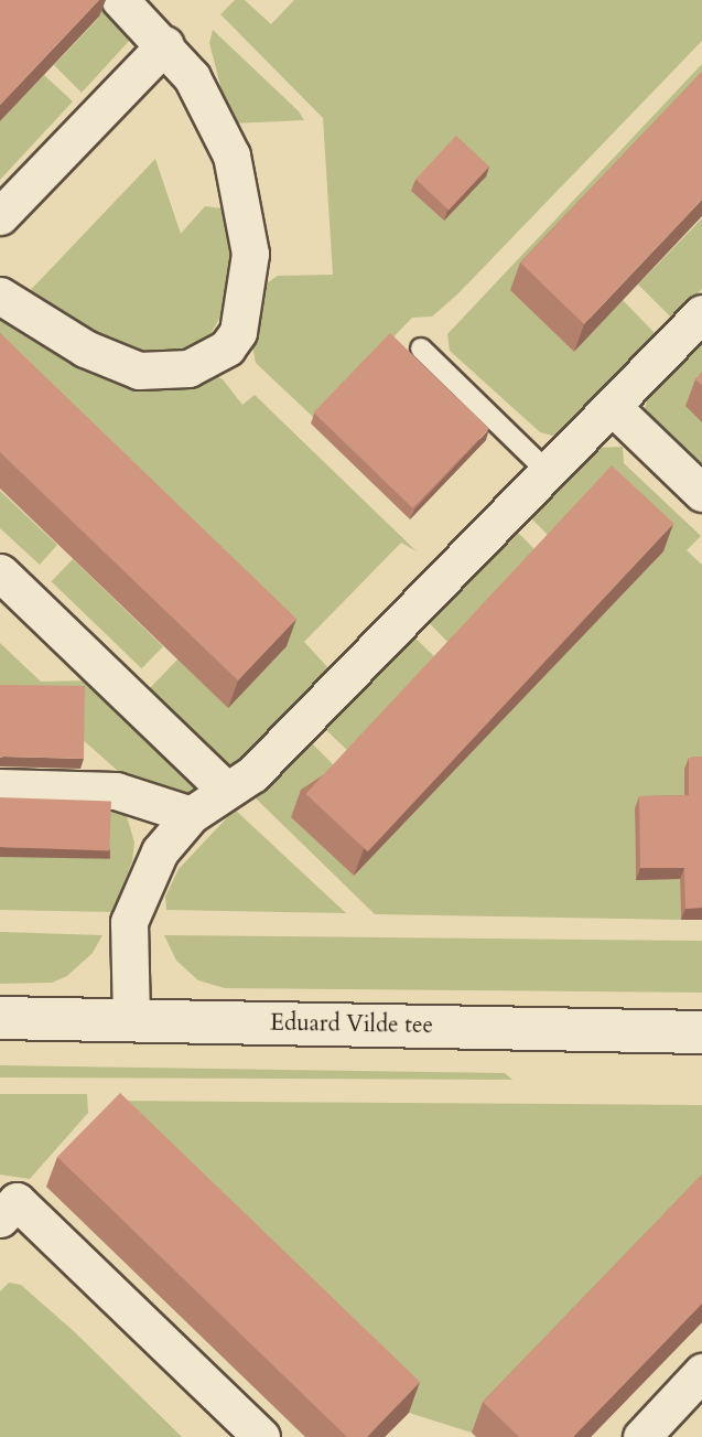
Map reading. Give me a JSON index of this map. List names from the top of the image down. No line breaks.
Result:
{"streets":{"street":["Eduard Vilde tee"]}}
